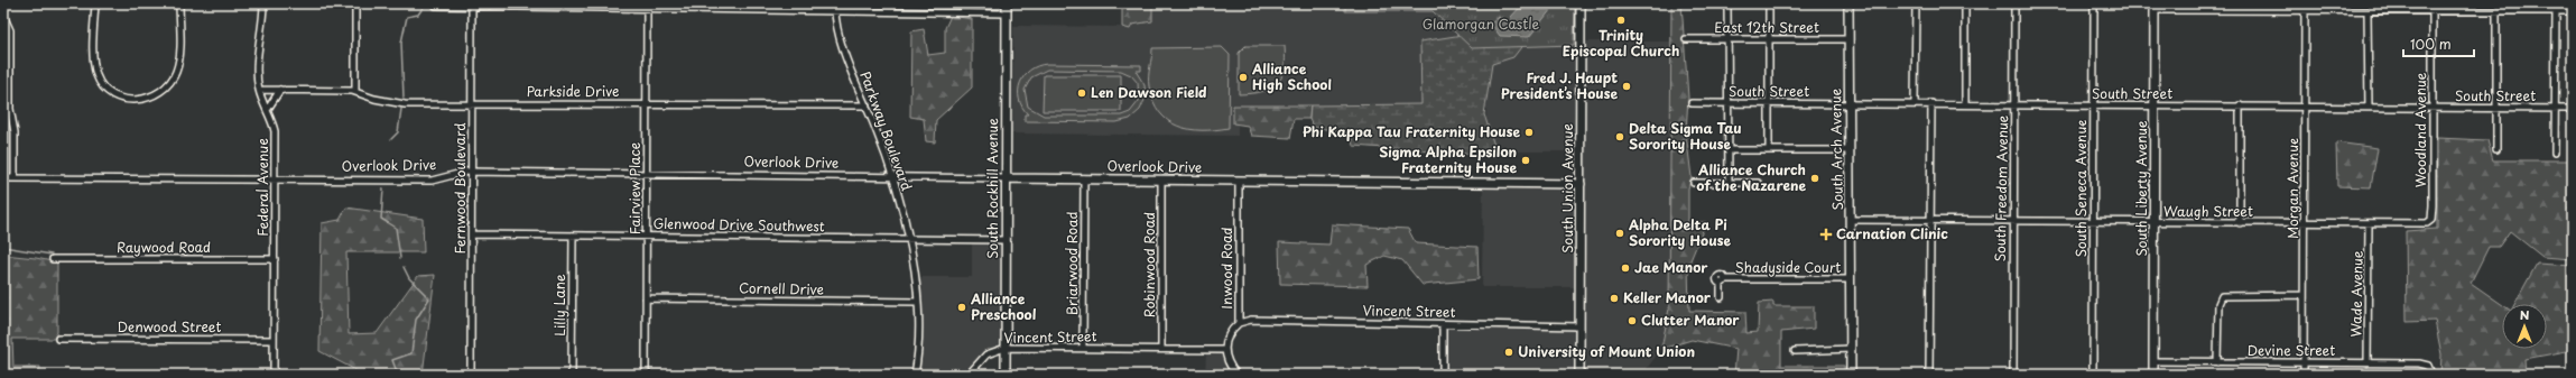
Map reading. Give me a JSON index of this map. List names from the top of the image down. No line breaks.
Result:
{"streets":{"street":["East 12th Street","Parkside Drive","South Street","Woodland Avenue","Parkway Boulevard","South Arch Avenue","Overlook Drive","Federal Avenue","Fernwood Boulevard","Fairview Place","South Rockhill Avenue","South Union Avenue","South Freedom Avenue","South Seneca Avenue","South Liberty Avenue","Morgan Avenue","Waugh Street","Glenwood Drive Southwest","Raywood Road","Briarwood Road","Robinwood Road","Inwood Road","Shadyside Court","Cornell Drive","Wade Avenue","Lilly Lane","Vincent Street","Denwood Street","Devine Street"]},"crossings":[["East 12th Street","South Arch Avenue"],["Parkside Drive","Parkway Boulevard"],["Parkside Drive","Federal Avenue"],["Parkside Drive","Fernwood Boulevard"],["Parkside Drive","Fairview Place"],["South Street","Woodland Avenue"],["South Street","South Arch Avenue"],["South Street","South Freedom Avenue"],["South Street","South Seneca Avenue"],["South Street","South Liberty Avenue"],["South Street","Morgan Avenue"],["Woodland Avenue","Waugh Street"],["Parkway Boulevard","Overlook Drive"],["Parkway Boulevard","Glenwood Drive Southwest"],["Parkway Boulevard","Cornell Drive"],["South Arch Avenue","Waugh Street"],["South Arch Avenue","Shadyside Court"],["Overlook Drive","Federal Avenue"],["Overlook Drive","Fernwood Boulevard"],["Overlook Drive","Fairview Place"],["Overlook Drive","South Rockhill Avenue"],["Overlook Drive","South Union Avenue"],["Overlook Drive","Briarwood Road"],["Overlook Drive","Robinwood Road"],["Overlook Drive","Inwood Road"],["Federal Avenue","Raywood Road"],["Federal Avenue","Denwood Street"],["Fernwood Boulevard","Glenwood Drive Southwest"],["Fairview Place","Glenwood Drive Southwest"],["Fairview Place","Cornell Drive"],["South Rockhill Avenue","Glenwood Drive Southwest"],["South Rockhill Avenue","Vincent Street"],["South Union Avenue","Vincent Street"],["South Freedom Avenue","Waugh Street"],["South Seneca Avenue","Waugh Street"],["South Liberty Avenue","Waugh Street"],["South Liberty Avenue","Devine Street"],["Morgan Avenue","Waugh Street"],["Morgan Avenue","Devine Street"],["Waugh Street","Wade Avenue"],["Glenwood Drive Southwest","Lilly Lane"],["Briarwood Road","Vincent Street"],["Robinwood Road","Vincent Street"],["Inwood Road","Vincent Street"],["Wade Avenue","Devine Street"]],"parks":["Glamorgan Castle"],"places":{"other":["Trinity Episcopal Church","Alliance High School","Fred J. Haupt President’s House","Len Dawson Field","Phi Kappa Tau Fraternity House","Delta Sigma Tau Sorority House","Sigma Alpha Epsilon Fraternity House","Alliance Church of the Nazarene","Alpha Delta Pi Sorority House","Jae Manor","Keller Manor","Alliance Preschool","Clutter Manor","University of Mount Union"],"health":["Carnation Clinic"]},"scale_bar":"100 m","north":"top"}
